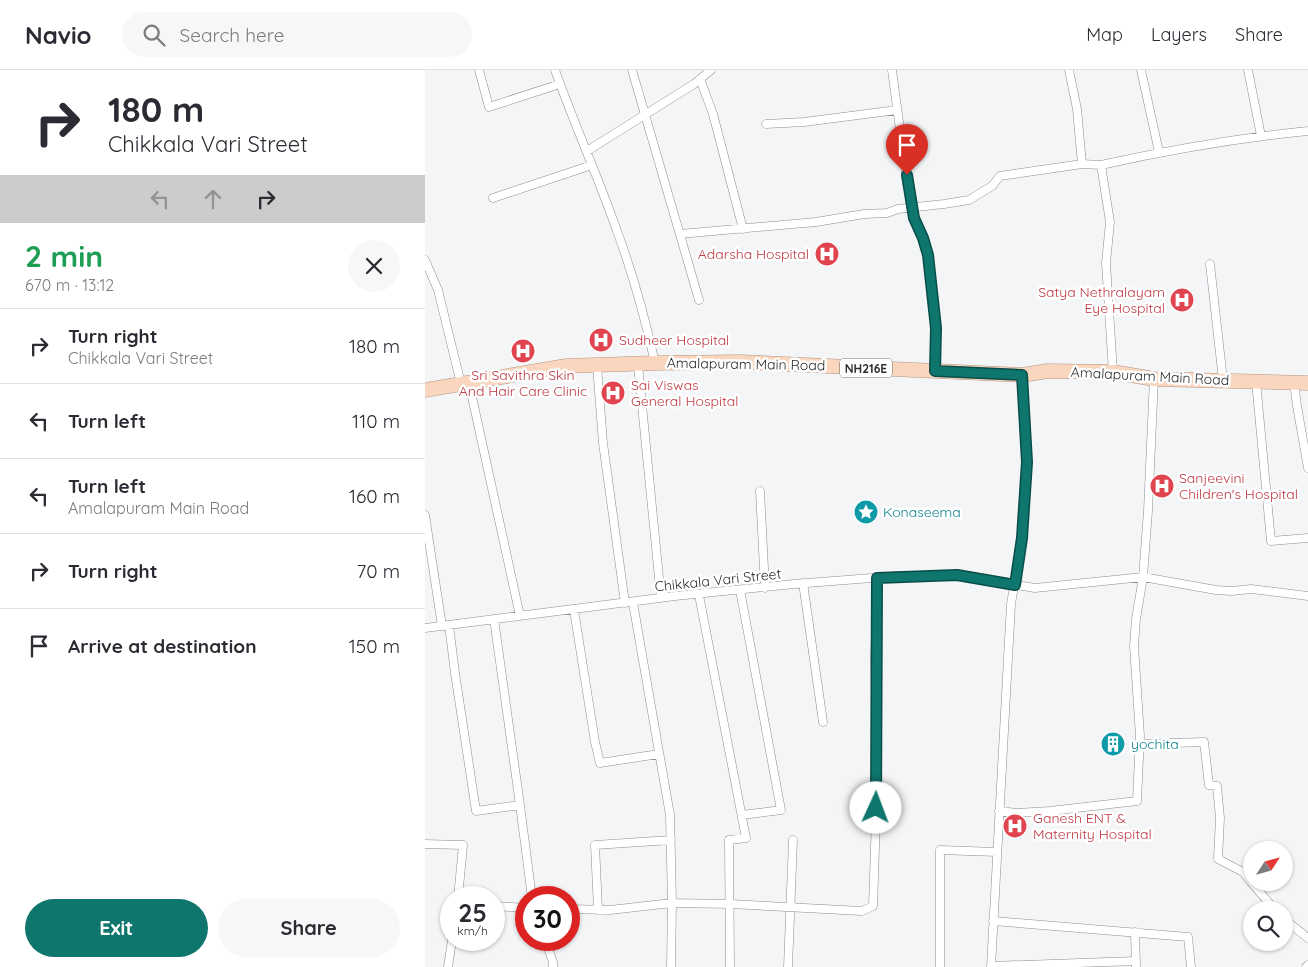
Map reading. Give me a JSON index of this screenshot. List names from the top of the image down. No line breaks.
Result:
{"streets":{"highway":["Amalapuram Main Road","NH216E"],"street":["Chikkala Vari Street"]},"places":{"hospital":["Adarsha Hospital","Satya Nethralayam Eye Hospital","Sudheer Hospital","Sri Savithra Skin And Hair Care Clinic","Sai Viswas General Hospital","Sanjeevini Children's Hospital","Ganesh ENT & Maternity Hospital"],"place":["Konaseema"],"building":["yochita"]},"north":"top right","page":{"header":"Navio","search":"Search here","nav":["Map","Layers","Share"],"turn":["180 m","Chikkala Vari Street"],"heading":["2 min","670 m · 13:12"],"list":[{"name":"Turn right","note":"Chikkala Vari Street","value":"180 m"},{"name":"Turn left","value":"110 m"},{"name":"Turn left","note":"Amalapuram Main Road","value":"160 m"},{"name":"Turn right","value":"70 m"},{"name":"Arrive at destination","value":"150 m"}],"speed":"25 km/h","limit":"30","buttons":["Exit","Share"]}}
